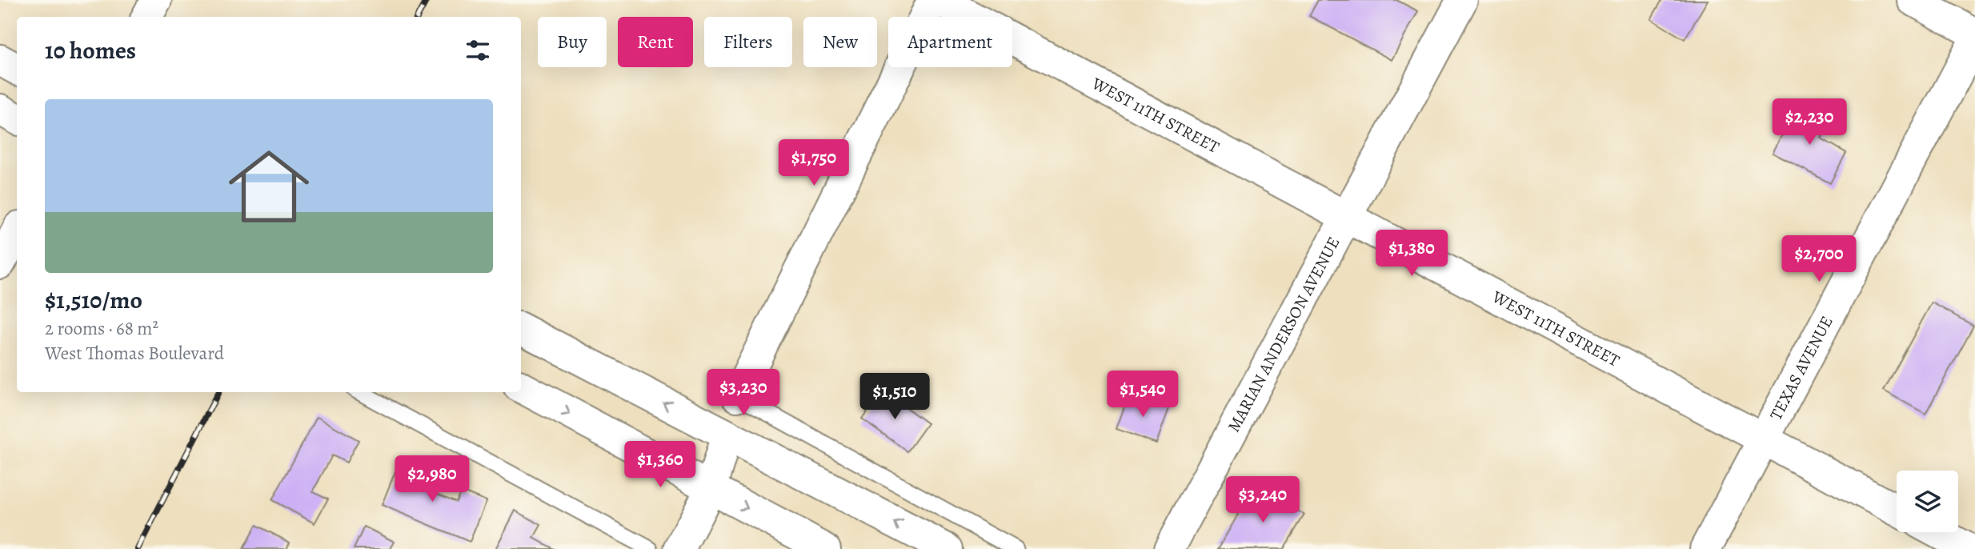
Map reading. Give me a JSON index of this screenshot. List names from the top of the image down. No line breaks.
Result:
{"streets":{"street":["WEST 11TH STREET","MARIAN ANDERSON AVENUE","TEXAS AVENUE"]},"crossings":[["WEST 11TH STREET","MARIAN ANDERSON AVENUE"],["WEST 11TH STREET","TEXAS AVENUE"]],"page":{"chip":["Buy","Rent","Filters","New","Apartment"],"heading":"10 homes","list":[{"name":"$1,510/mo","note":"2 rooms · 68 m² · West Thomas Boulevard"}],"price":["$2,230","$1,750","$1,380","$2,700","$3,230","$1,540","$1,510","$1,360","$2,980","$3,240"]}}
